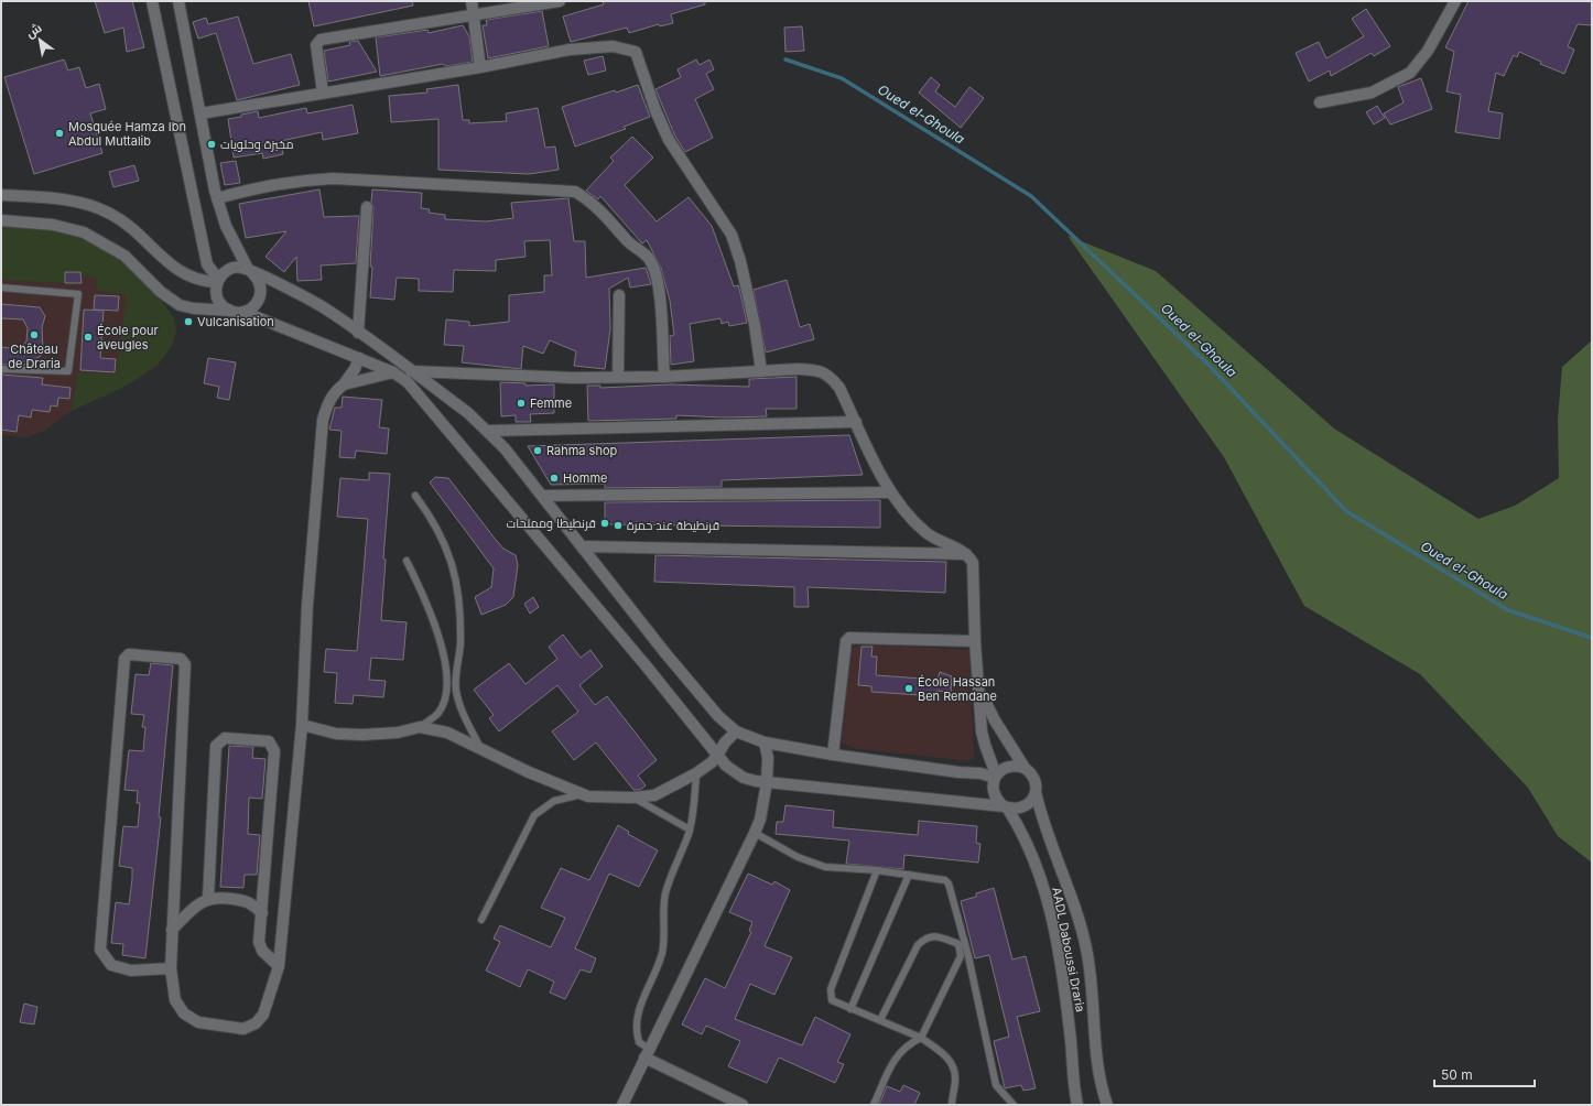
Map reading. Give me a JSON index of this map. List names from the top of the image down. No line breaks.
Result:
{"streets":{"street":["AADL Daboussi Draria"]},"water":["Oued el-Ghoula"],"places":["Mosquée Hamza Ibn Abdul Muttalib","مخبزة وحلويات","Vulcanisation","Château de Draria","École pour aveugles","Femme","Rahma shop","Homme","قرنطيطا ومملحات","قرنطيطة عند حمرة","École Hassan Ben Remdane"],"scale_bar":"50 m","north":"top left"}
